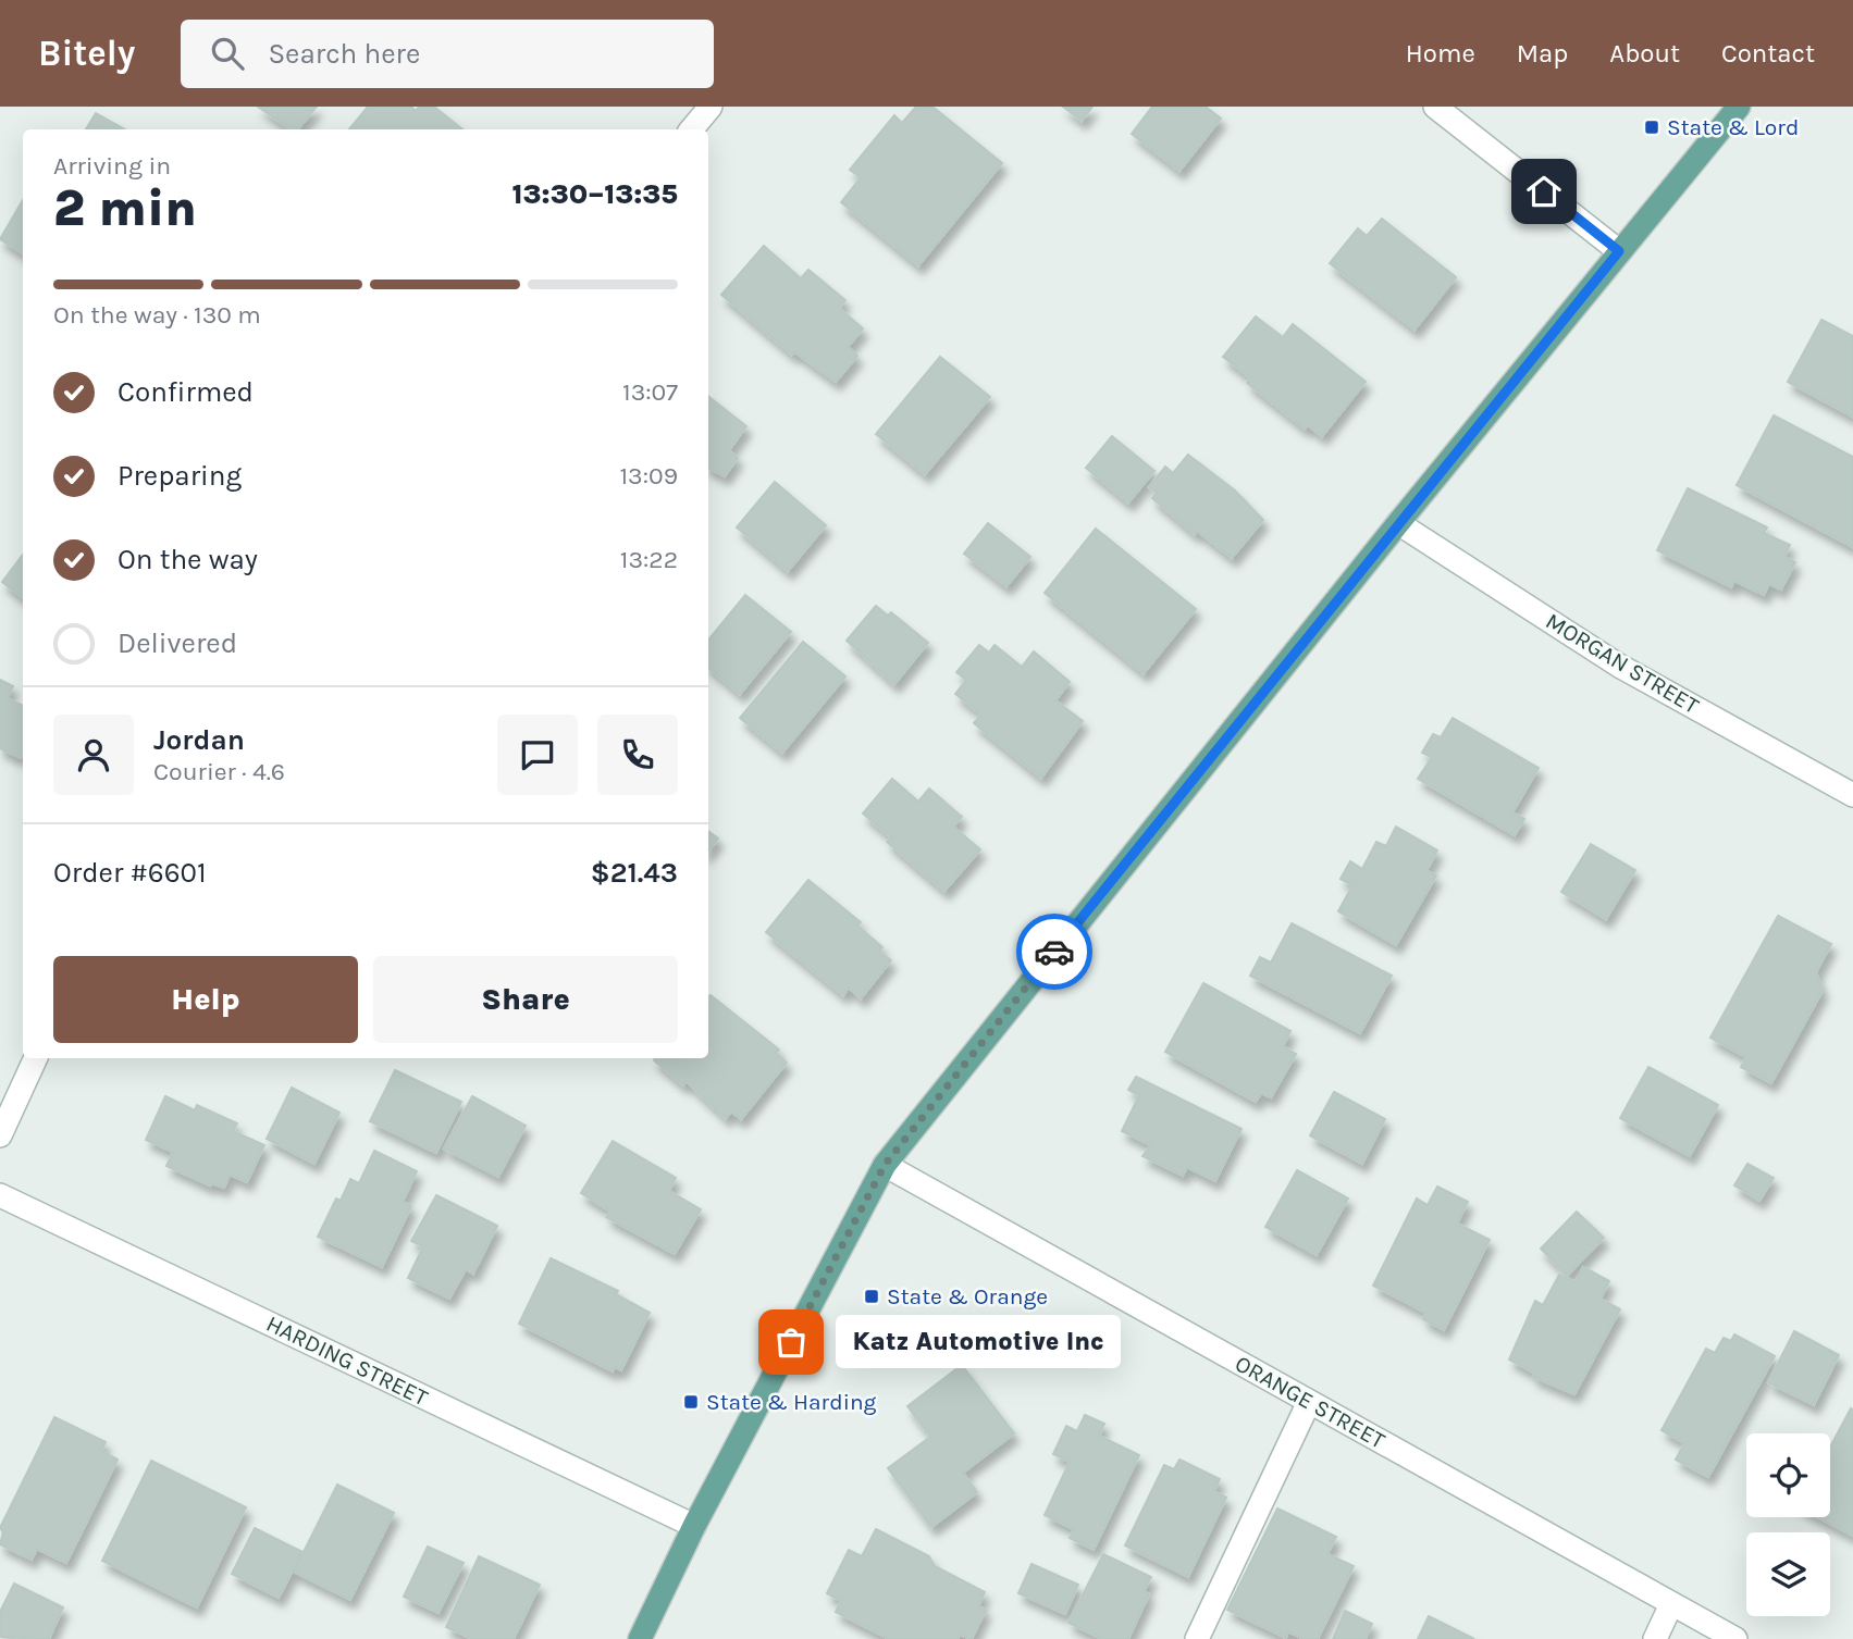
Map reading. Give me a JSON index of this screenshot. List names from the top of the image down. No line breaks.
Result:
{"streets":{"street":["MORGAN STREET","HARDING STREET","ORANGE STREET"]},"places":{"transit":["State & Lord","State & Orange","State & Harding"],"other":["Katz Automotive Inc"]},"page":{"header":"Bitely","search":"Search here","nav":["Home","Map","About","Contact"],"heading":["2 min","Arriving in","13:30–13:35"],"panel":["Jordan","Courier · 4.6","Order #6601","$21.43"],"bar":"On the way · 130 m","list":[["Confirmed","13:07"],["Preparing","13:09"],["On the way","13:22"],"Delivered"],"buttons":["Help","Share"],"bubble":"Katz Automotive Inc"}}
